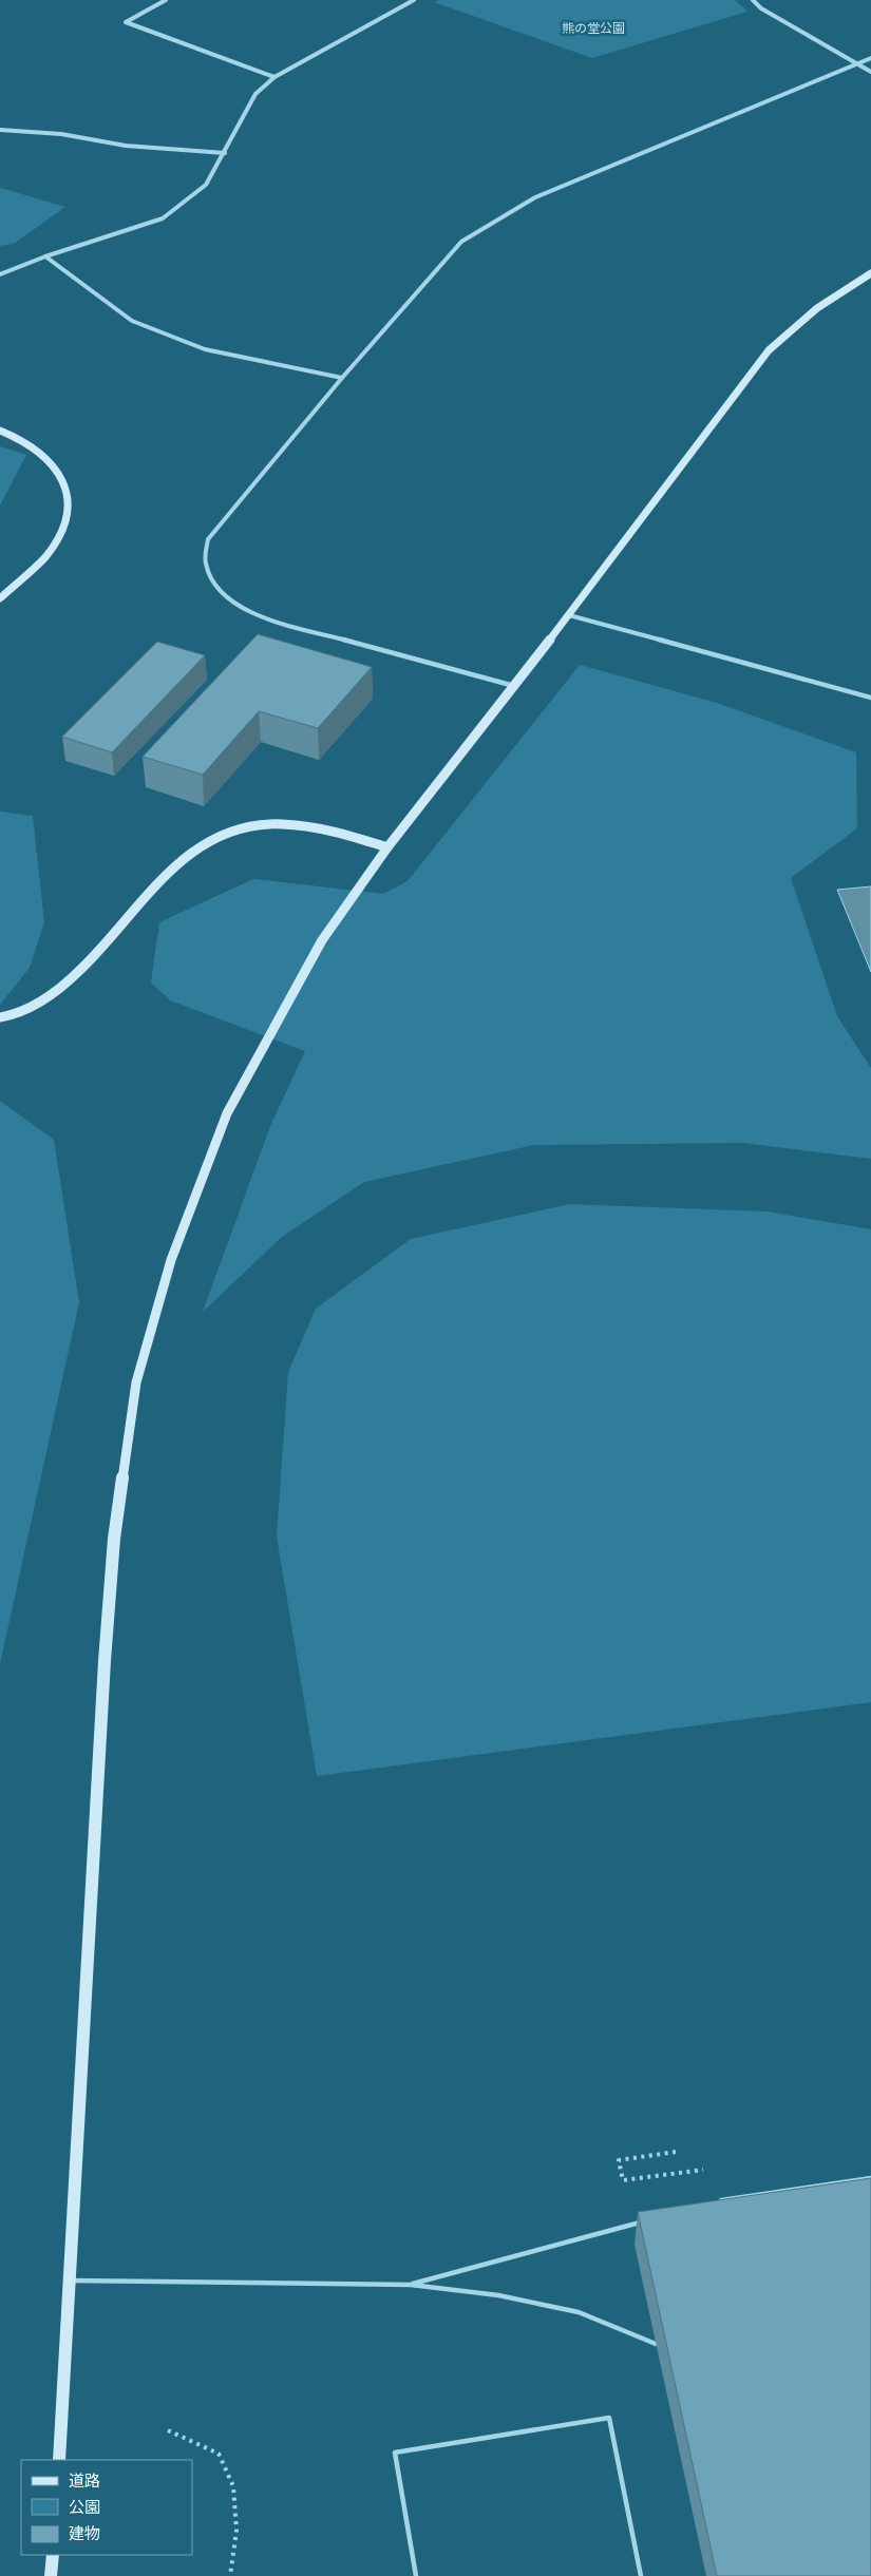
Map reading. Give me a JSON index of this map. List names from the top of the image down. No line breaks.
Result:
{"parks":["熊の堂公園"],"legend":["道路","公園","建物"]}
